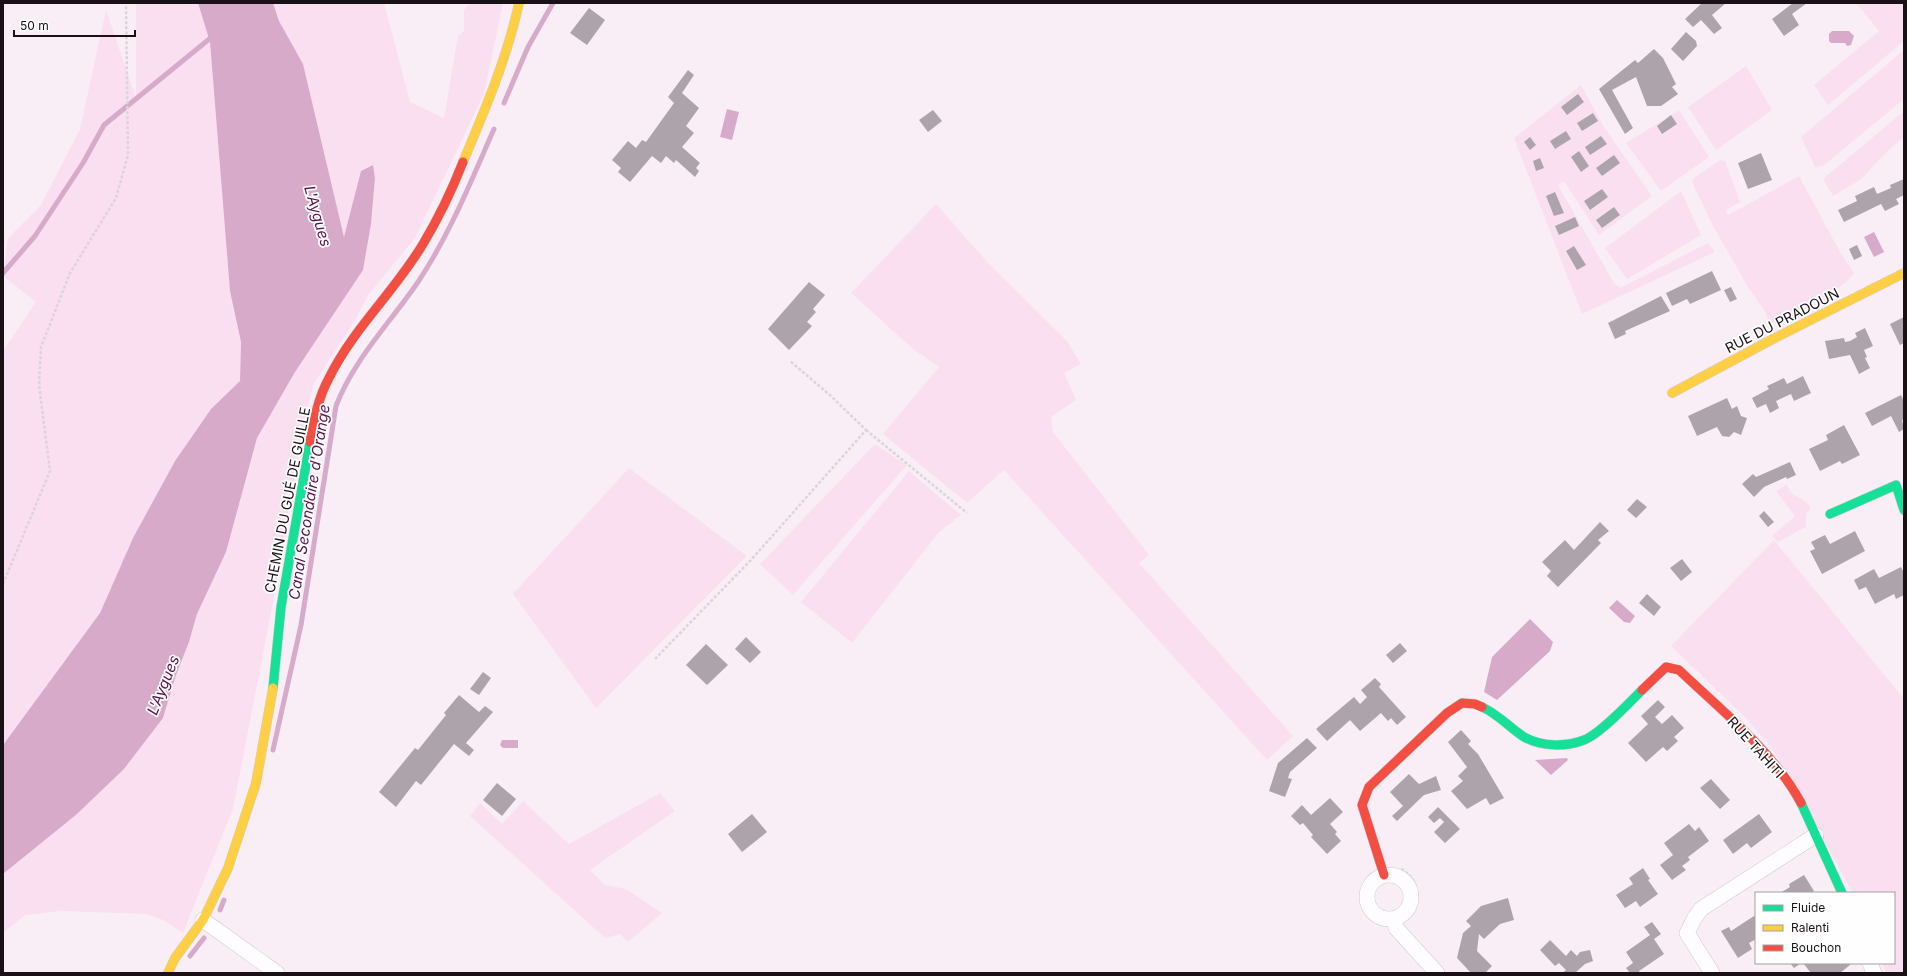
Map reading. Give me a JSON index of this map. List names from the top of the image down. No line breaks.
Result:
{"streets":{"street":["RUE DU PRADOUN","CHEMIN DU GUÉ DE GUILLE","RUE TAHITI"]},"water":["L'Aygues","Canal Secondaire d'Orange"],"legend":["Fluide","Ralenti","Bouchon"],"scale_bar":"50 m"}
